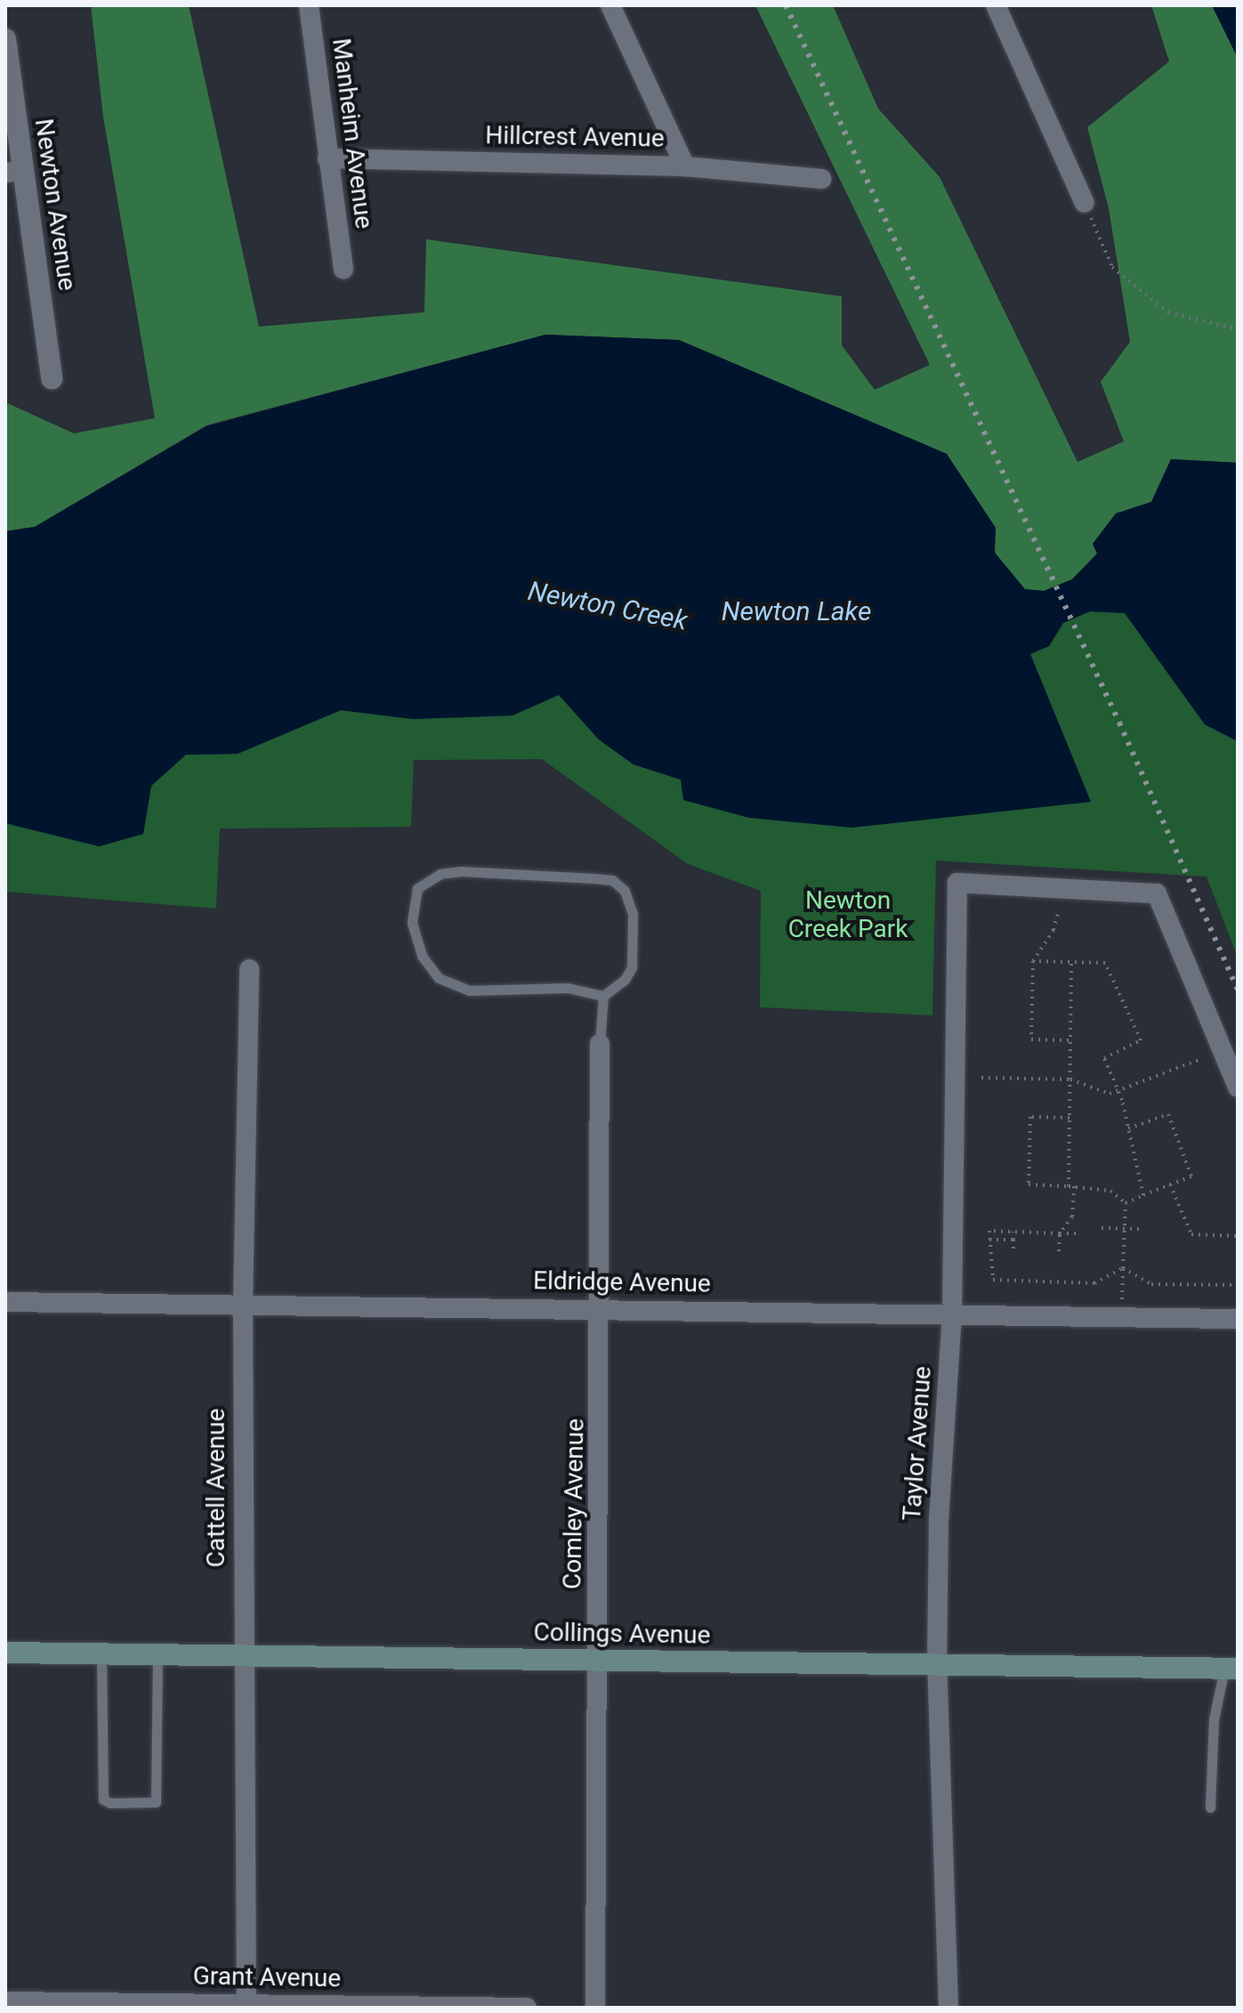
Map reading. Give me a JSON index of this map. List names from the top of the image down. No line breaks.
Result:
{"streets":{"main road":["Collings Avenue"],"street":["Manheim Avenue","Hillcrest Avenue","Newton Avenue","Eldridge Avenue","Taylor Avenue","Cattell Avenue","Comley Avenue","Grant Avenue"]},"crossings":[["Manheim Avenue","Hillcrest Avenue"],["Eldridge Avenue","Taylor Avenue"],["Eldridge Avenue","Cattell Avenue"],["Eldridge Avenue","Comley Avenue"],["Taylor Avenue","Collings Avenue"],["Cattell Avenue","Collings Avenue"],["Cattell Avenue","Grant Avenue"],["Comley Avenue","Collings Avenue"]],"water":["Newton Creek","Newton Lake"],"parks":["Newton Creek Park"]}
